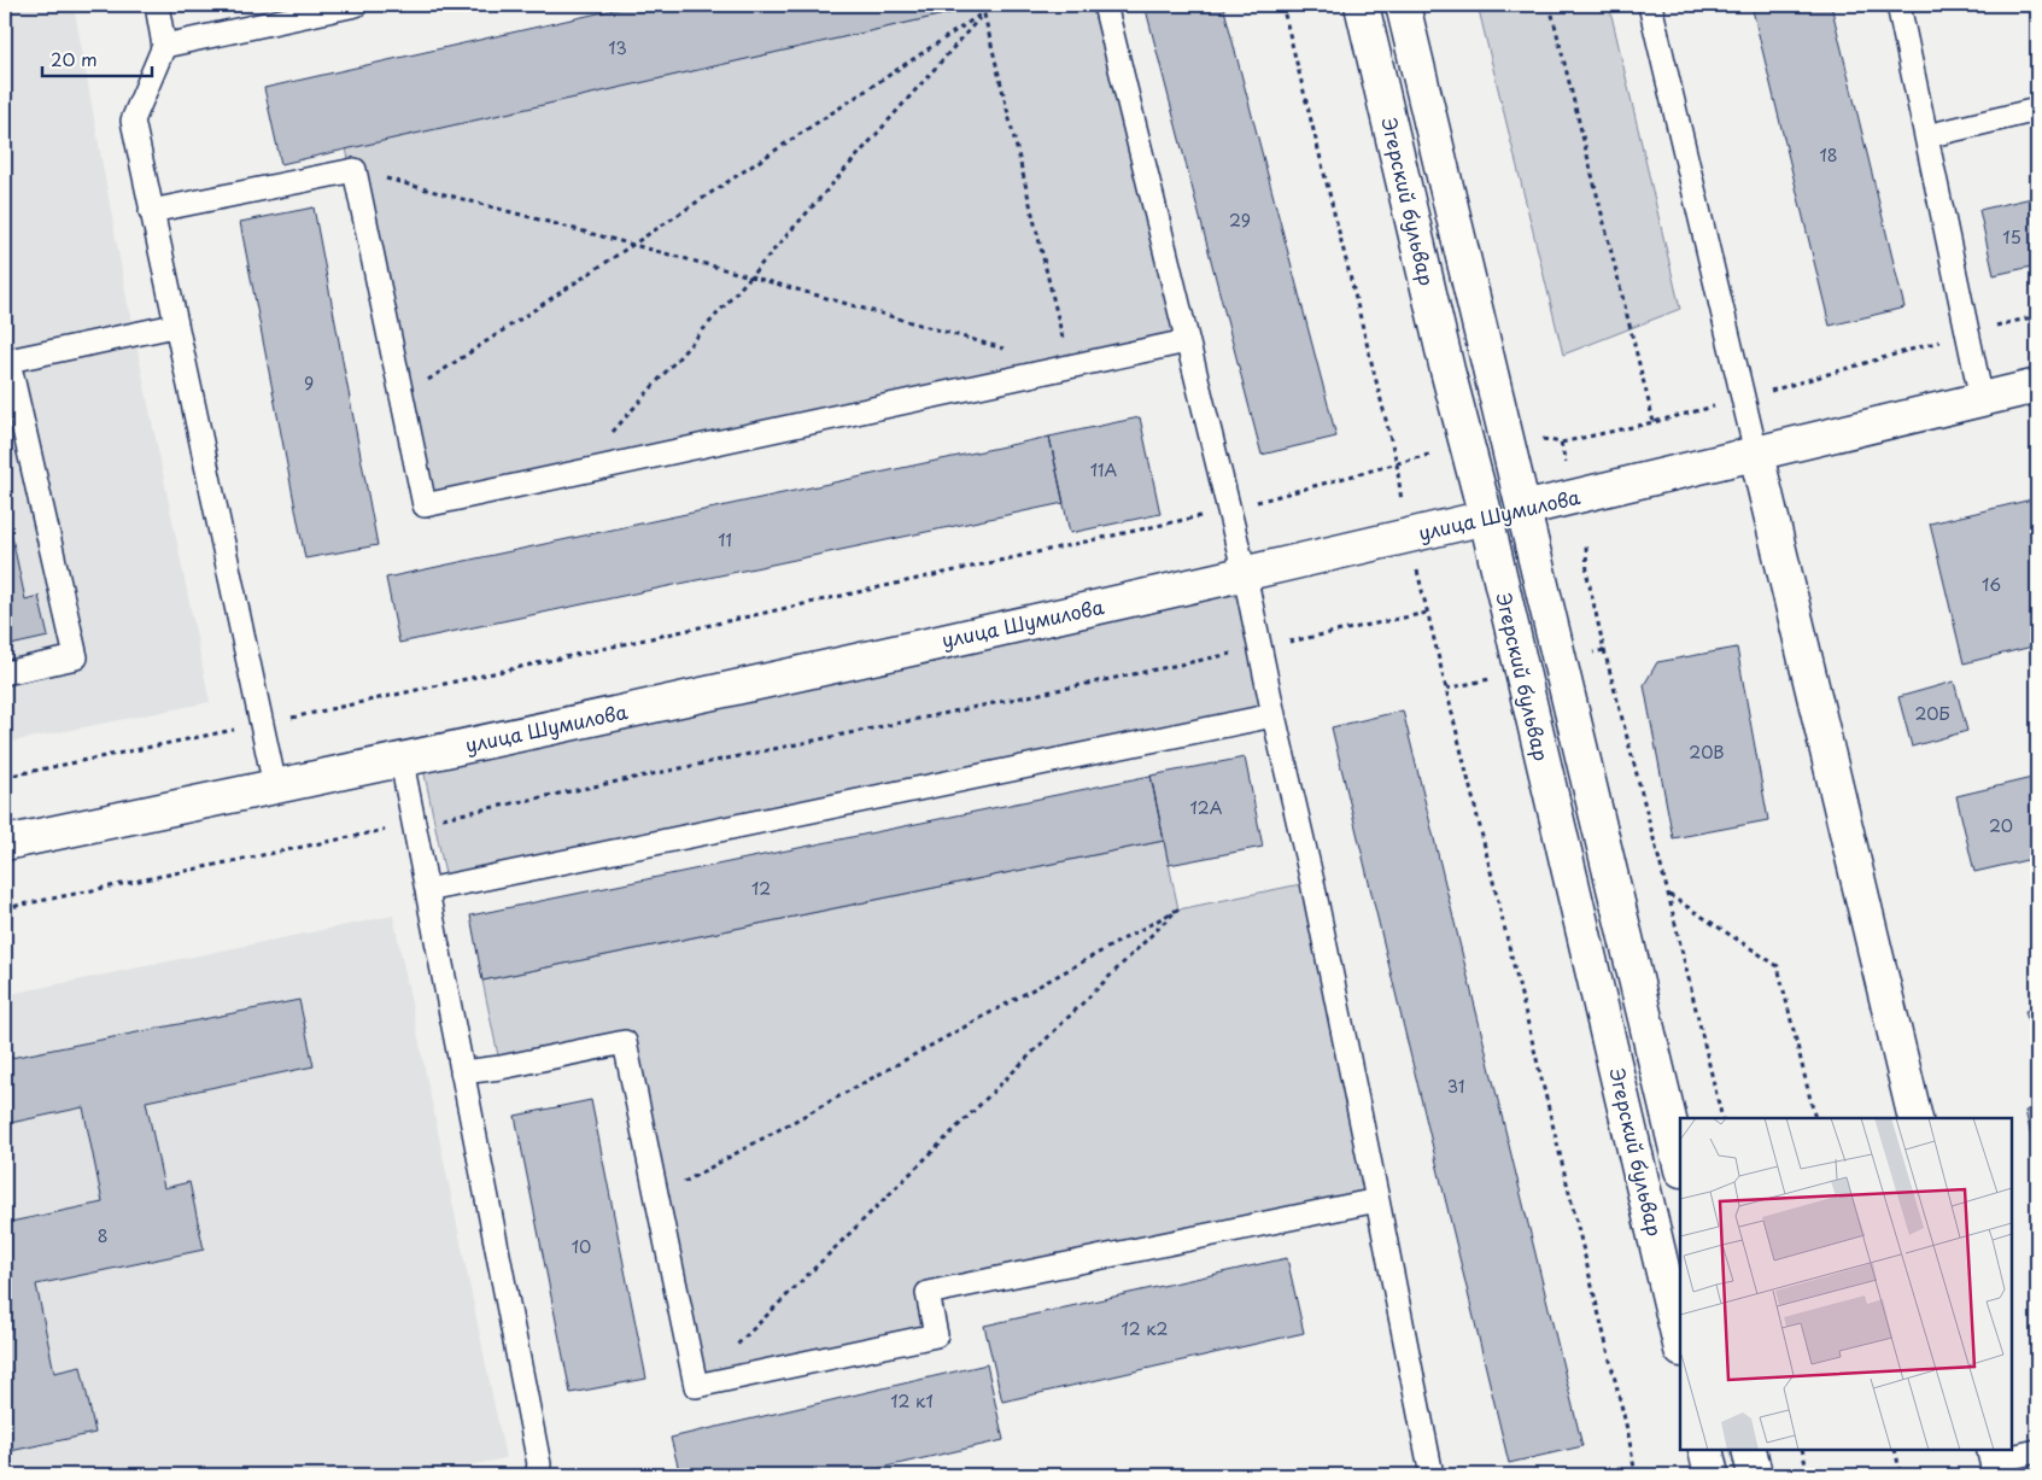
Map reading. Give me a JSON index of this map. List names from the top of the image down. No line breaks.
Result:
{"streets":{"street":["Эгерский бульвар","улица Шумилова"]},"crossings":[["Эгерский бульвар","улица Шумилова"]],"house_numbers":["13","18","29","15","9","11А","11","16","20Б","20В","12А","20","12","31","8","10","12 к2","12 к1"],"scale_bar":"20 m"}
